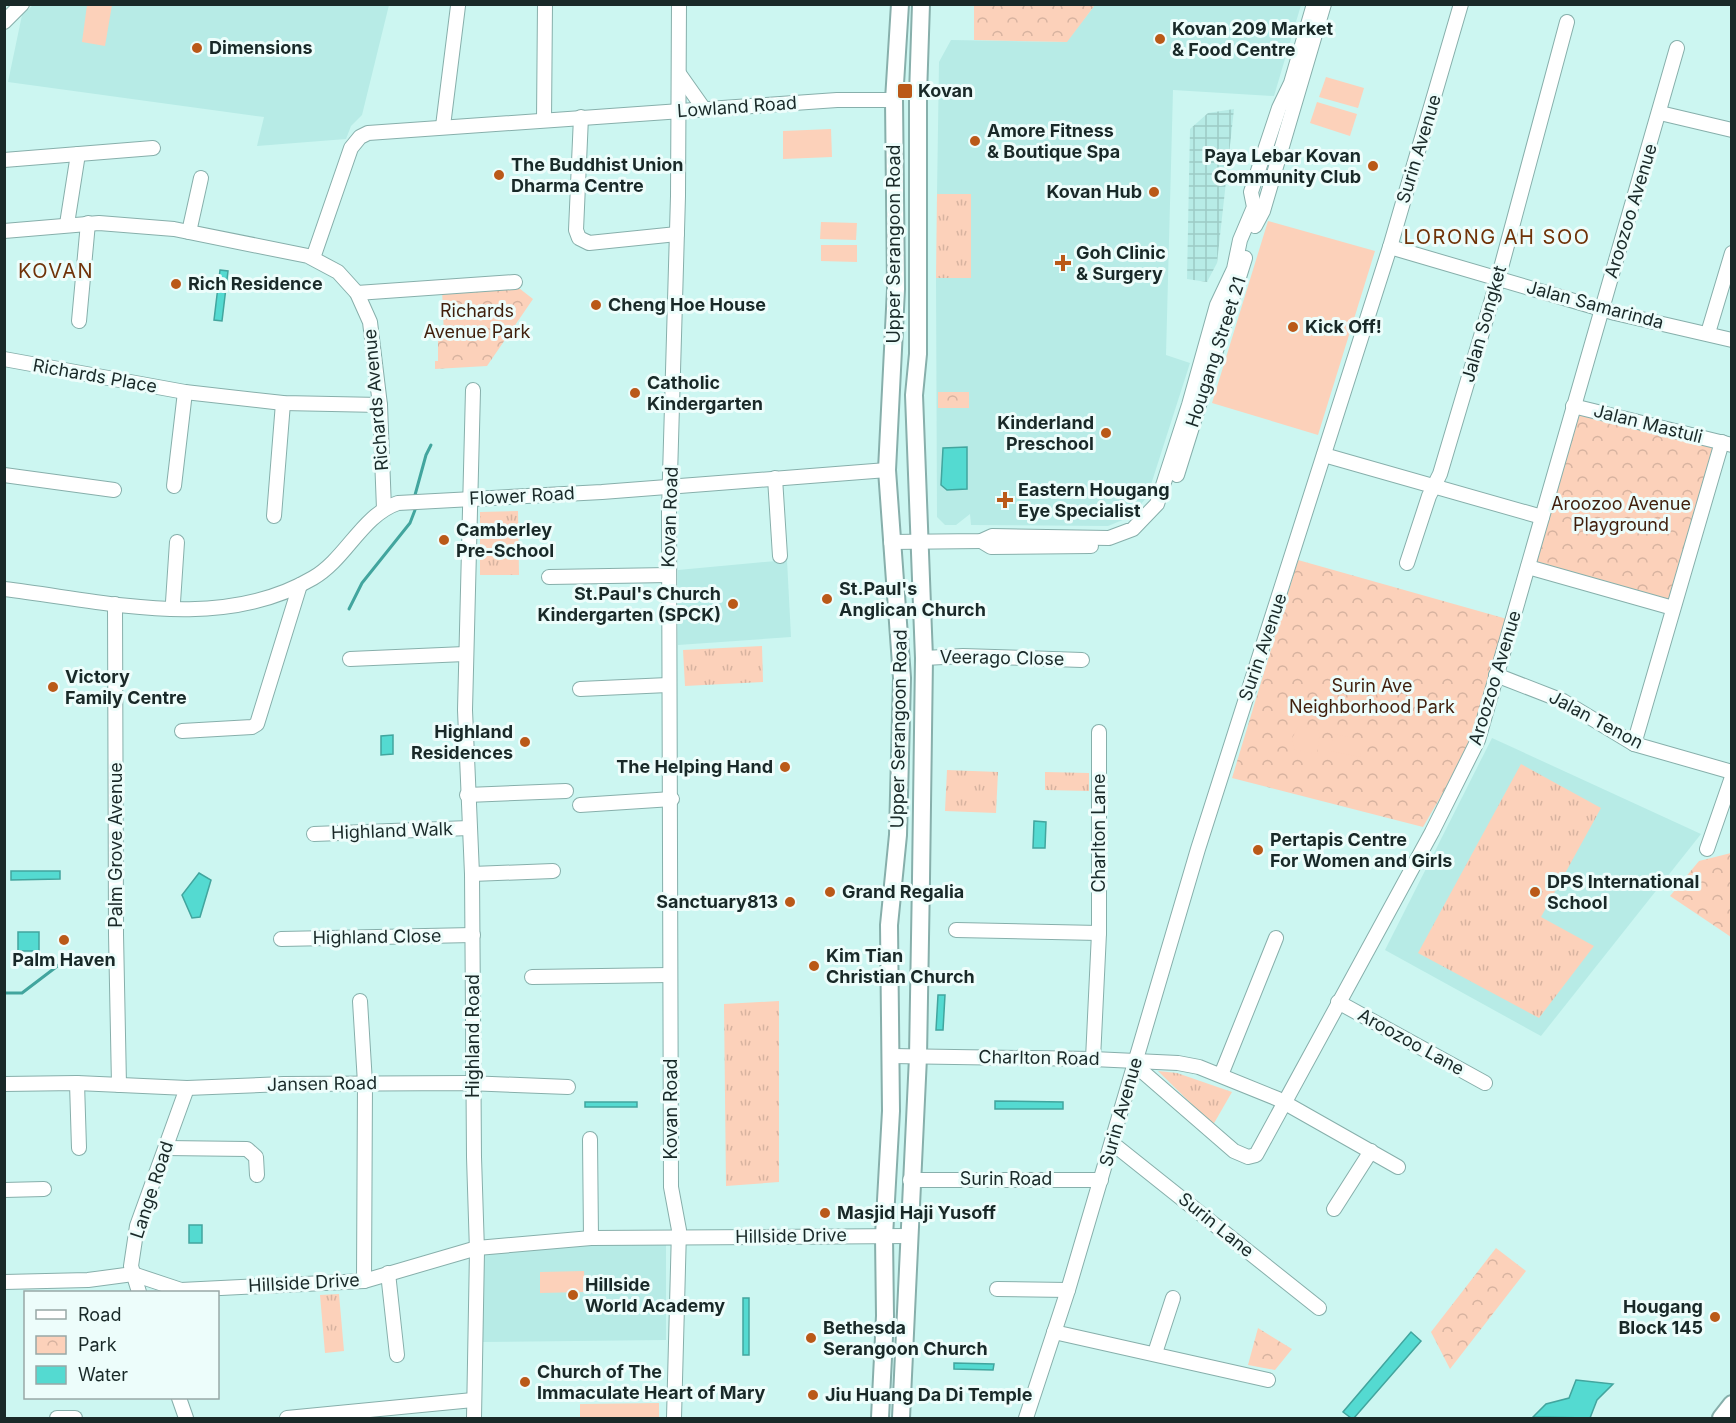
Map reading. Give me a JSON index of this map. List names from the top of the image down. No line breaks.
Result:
{"streets":{"main road":["Upper Serangoon Road"],"street":["Lowland Road","Surin Avenue","Aroozoo Avenue","Jalan Samarinda","Jalan Songket","Hougang Street 21","Richards Place","Richards Avenue","Jalan Mastuli","Flower Road","Kovan Road","Veerago Close","Jalan Tenon","Highland Walk","Charlton Lane","Palm Grove Avenue","Highland Close","Highland Road","Aroozoo Lane","Charlton Road","Jansen Road","Surin Road","Lange Road","Surin Lane","Hillside Drive"]},"crossings":[["Lowland Road","Upper Serangoon Road"],["Lowland Road","Richards Avenue"],["Lowland Road","Kovan Road"],["Surin Avenue","Aroozoo Avenue"],["Surin Avenue","Jalan Samarinda"],["Surin Avenue","Charlton Road"],["Surin Avenue","Surin Road"],["Surin Avenue","Surin Lane"],["Aroozoo Avenue","Jalan Samarinda"],["Aroozoo Avenue","Jalan Mastuli"],["Aroozoo Avenue","Jalan Tenon"],["Aroozoo Avenue","Aroozoo Lane"],["Aroozoo Avenue","Charlton Road"],["Upper Serangoon Road","Hougang Street 21"],["Upper Serangoon Road","Flower Road"],["Upper Serangoon Road","Veerago Close"],["Upper Serangoon Road","Charlton Road"],["Upper Serangoon Road","Surin Road"],["Upper Serangoon Road","Hillside Drive"],["Jalan Samarinda","Jalan Songket"],["Richards Place","Richards Avenue"],["Richards Avenue","Flower Road"],["Jalan Mastuli","Jalan Tenon"],["Flower Road","Kovan Road"],["Flower Road","Highland Road"],["Kovan Road","Hillside Drive"],["Highland Walk","Highland Road"],["Charlton Lane","Charlton Road"],["Palm Grove Avenue","Jansen Road"],["Highland Close","Highland Road"],["Highland Road","Jansen Road"],["Highland Road","Hillside Drive"],["Jansen Road","Lange Road"],["Lange Road","Hillside Drive"]],"districts":["LORONG AH SOO","KOVAN"],"parks":["Richards Avenue Park","Aroozoo Avenue Playground","Surin Ave Neighborhood Park"],"places":{"other":["Kovan 209 Market & Food Centre","Dimensions","Amore Fitness & Boutique Spa","Paya Lebar Kovan Community Club","The Buddhist Union Dharma Centre","Kovan Hub","Rich Residence","Cheng Hoe House","Kick Off!","Catholic Kindergarten","Kinderland Preschool","Camberley Pre-School","St.Paul's Anglican Church","St.Paul's Church Kindergarten (SPCK)","Victory Family Centre","Highland Residences","The Helping Hand","Pertapis Centre For Women and Girls","Grand Regalia","DPS International School","Sanctuary813","Palm Haven","Kim Tian Christian Church","Masjid Haji Yusoff","Hillside World Academy","Hougang Block 145","Bethesda Serangoon Church","Church of The Immaculate Heart of Mary","Jiu Huang Da Di Temple"],"transit":["Kovan"],"health":["Goh Clinic & Surgery","Eastern Hougang Eye Specialist"]},"legend":["Road","Park","Water"]}
